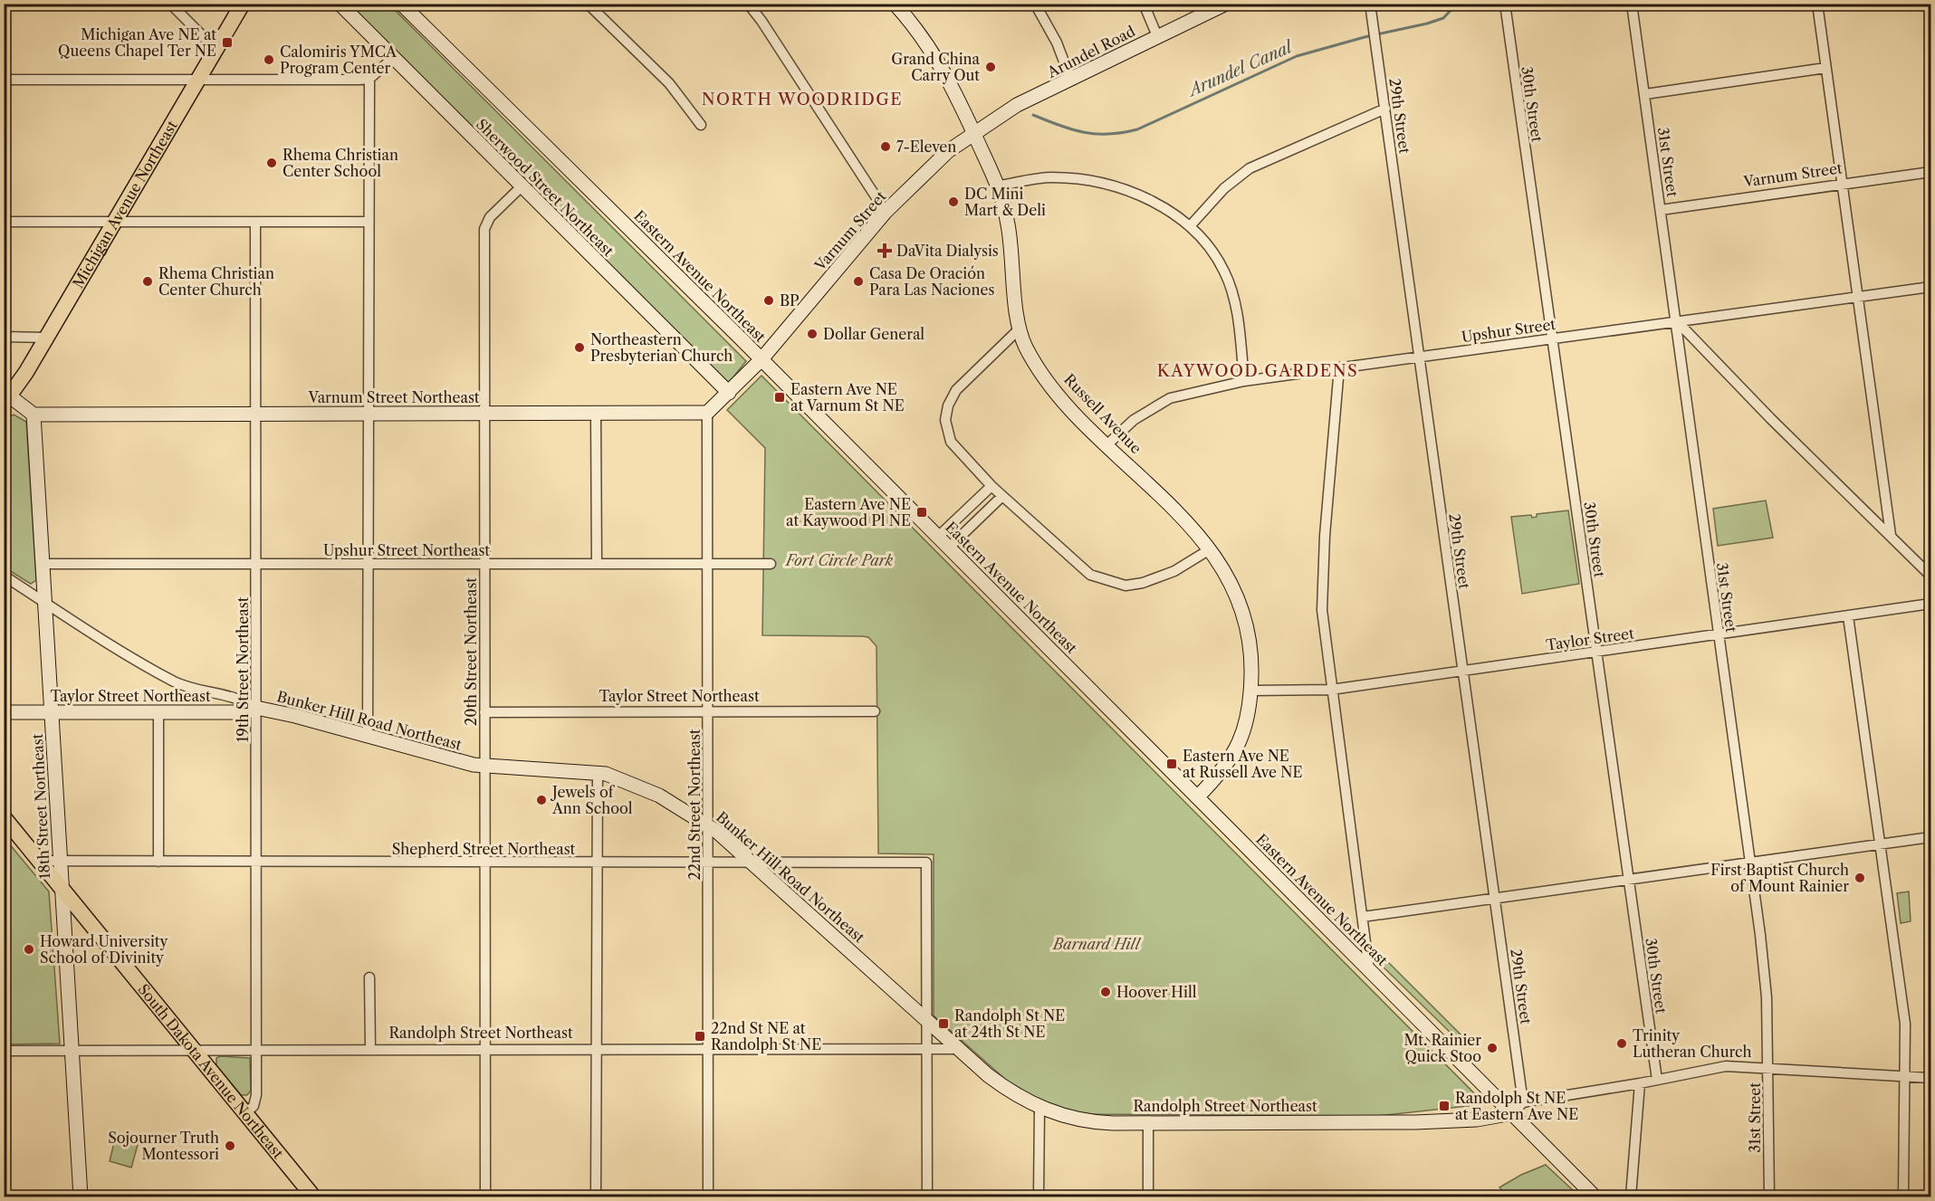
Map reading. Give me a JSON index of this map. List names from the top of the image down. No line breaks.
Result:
{"streets":{"main road":["Michigan Avenue Northeast","South Dakota Avenue Northeast"],"street":["Arundel Road","30th Street","29th Street","31st Street","Varnum Street","Sherwood Street Northeast","Eastern Avenue Northeast","Upshur Street","Varnum Street Northeast","Russell Avenue","Upshur Street Northeast","Taylor Street","20th Street Northeast","19th Street Northeast","Taylor Street Northeast","Bunker Hill Road Northeast","22nd Street Northeast","18th Street Northeast","Shepherd Street Northeast","Randolph Street Northeast"]},"crossings":[["Arundel Road","Varnum Street"],["Arundel Road","Russell Avenue"],["30th Street","Upshur Street"],["30th Street","Taylor Street"],["29th Street","Upshur Street"],["29th Street","Taylor Street"],["31st Street","Varnum Street"],["31st Street","Upshur Street"],["31st Street","Taylor Street"],["Varnum Street","Eastern Avenue Northeast"],["Varnum Street","Russell Avenue"],["Sherwood Street Northeast","20th Street Northeast"],["Eastern Avenue Northeast","Russell Avenue"],["Eastern Avenue Northeast","Randolph Street Northeast"],["Upshur Street","Russell Avenue"],["Varnum Street Northeast","20th Street Northeast"],["Varnum Street Northeast","19th Street Northeast"],["Varnum Street Northeast","22nd Street Northeast"],["Varnum Street Northeast","18th Street Northeast"],["Russell Avenue","Taylor Street"],["Upshur Street Northeast","20th Street Northeast"],["Upshur Street Northeast","19th Street Northeast"],["Upshur Street Northeast","22nd Street Northeast"],["Upshur Street Northeast","18th Street Northeast"],["20th Street Northeast","Taylor Street Northeast"],["20th Street Northeast","Bunker Hill Road Northeast"],["20th Street Northeast","Shepherd Street Northeast"],["20th Street Northeast","Randolph Street Northeast"],["19th Street Northeast","Taylor Street Northeast"],["19th Street Northeast","Bunker Hill Road Northeast"],["19th Street Northeast","Shepherd Street Northeast"],["19th Street Northeast","Randolph Street Northeast"],["19th Street Northeast","South Dakota Avenue Northeast"],["Taylor Street Northeast","Bunker Hill Road Northeast"],["Taylor Street Northeast","22nd Street Northeast"],["Taylor Street Northeast","18th Street Northeast"],["Bunker Hill Road Northeast","22nd Street Northeast"],["Bunker Hill Road Northeast","18th Street Northeast"],["Bunker Hill Road Northeast","Shepherd Street Northeast"],["Bunker Hill Road Northeast","Randolph Street Northeast"],["22nd Street Northeast","Shepherd Street Northeast"],["22nd Street Northeast","Randolph Street Northeast"],["18th Street Northeast","Shepherd Street Northeast"],["18th Street Northeast","Randolph Street Northeast"],["18th Street Northeast","South Dakota Avenue Northeast"],["Shepherd Street Northeast","Randolph Street Northeast"],["Shepherd Street Northeast","South Dakota Avenue Northeast"],["Randolph Street Northeast","South Dakota Avenue Northeast"]],"districts":["NORTH WOODRIDGE","KAYWOOD GARDENS"],"water":["Arundel Canal"],"parks":["Fort Circle Park","Barnard Hill"],"places":{"transit":["Michigan Ave NE at Queens Chapel Ter NE","Eastern Ave NE at Varnum St NE","Eastern Ave NE at Kaywood Pl NE","Eastern Ave NE at Russell Ave NE","Randolph St NE at 24th St NE","22nd St NE at Randolph St NE","Randolph St NE at Eastern Ave NE"],"other":["Calomiris YMCA Program Center","Grand China Carry Out","7-Eleven","Rhema Christian Center School","DC Mini Mart & Deli","Rhema Christian Center Church","Casa De Oración Para Las Naciones","BP","Dollar General","Northeastern Presbyterian Church","Jewels of Ann School","First Baptist Church of Mount Rainier","Howard University School of Divinity","Hoover Hill","Trinity Lutheran Church","Mt. Rainier Quick Stoo","Sojourner Truth Montessori"],"health":["DaVita Dialysis"]}}
